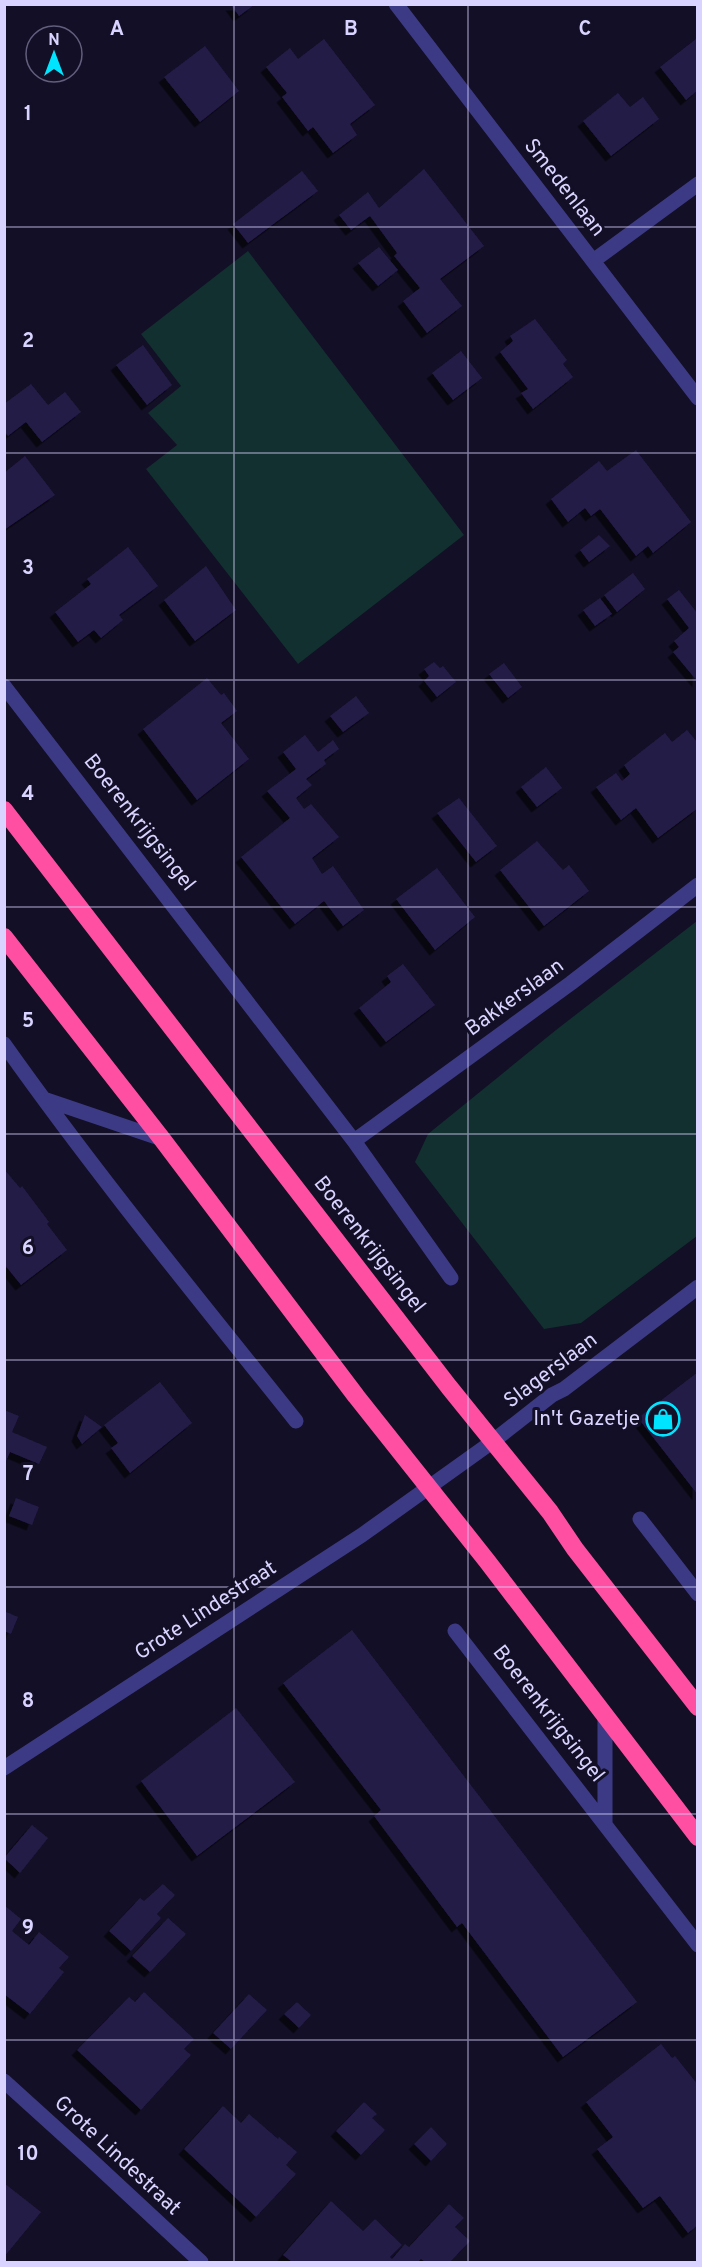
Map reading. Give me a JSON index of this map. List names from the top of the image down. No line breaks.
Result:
{"streets":{"highway":["Boerenkrijgsingel"],"street":["Smedenlaan","Bakkerslaan","Slagerslaan","Grote Lindestraat"]},"crossings":[["Boerenkrijgsingel","Bakkerslaan"],["Boerenkrijgsingel","Slagerslaan"],["Boerenkrijgsingel","Grote Lindestraat"],["Slagerslaan","Grote Lindestraat"]],"places":{"shop":["In't Gazetje"]},"north":"top","grid":{"columns":["A","B","C"],"rows":["1","2","3","4","5","6","7","8","9","10"]}}
